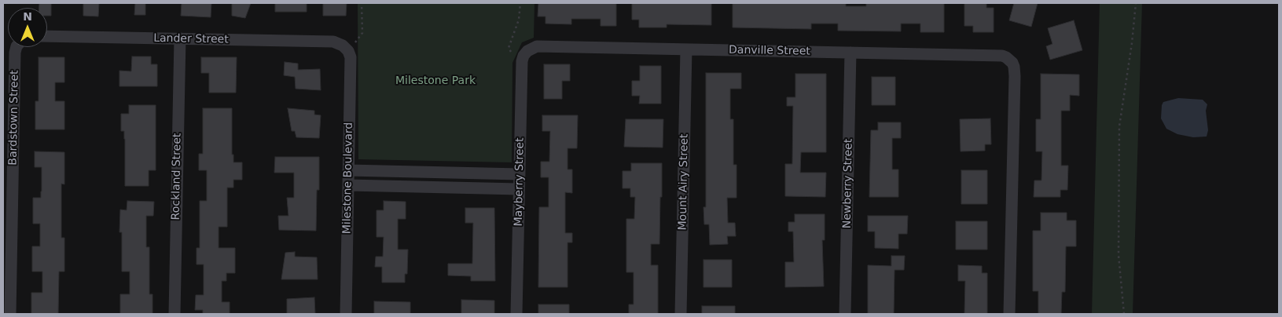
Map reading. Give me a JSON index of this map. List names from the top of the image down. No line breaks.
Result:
{"streets":{"street":["Lander Street","Danville Street","Bardstown Street","Rockland Street","Milestone Boulevard","Mayberry Street","Mount Airy Street","Newberry Street"]},"crossings":[["Lander Street","Rockland Street"],["Lander Street","Milestone Boulevard"],["Danville Street","Mayberry Street"],["Danville Street","Mount Airy Street"],["Danville Street","Newberry Street"]],"parks":["Milestone Park"],"north":"top"}
